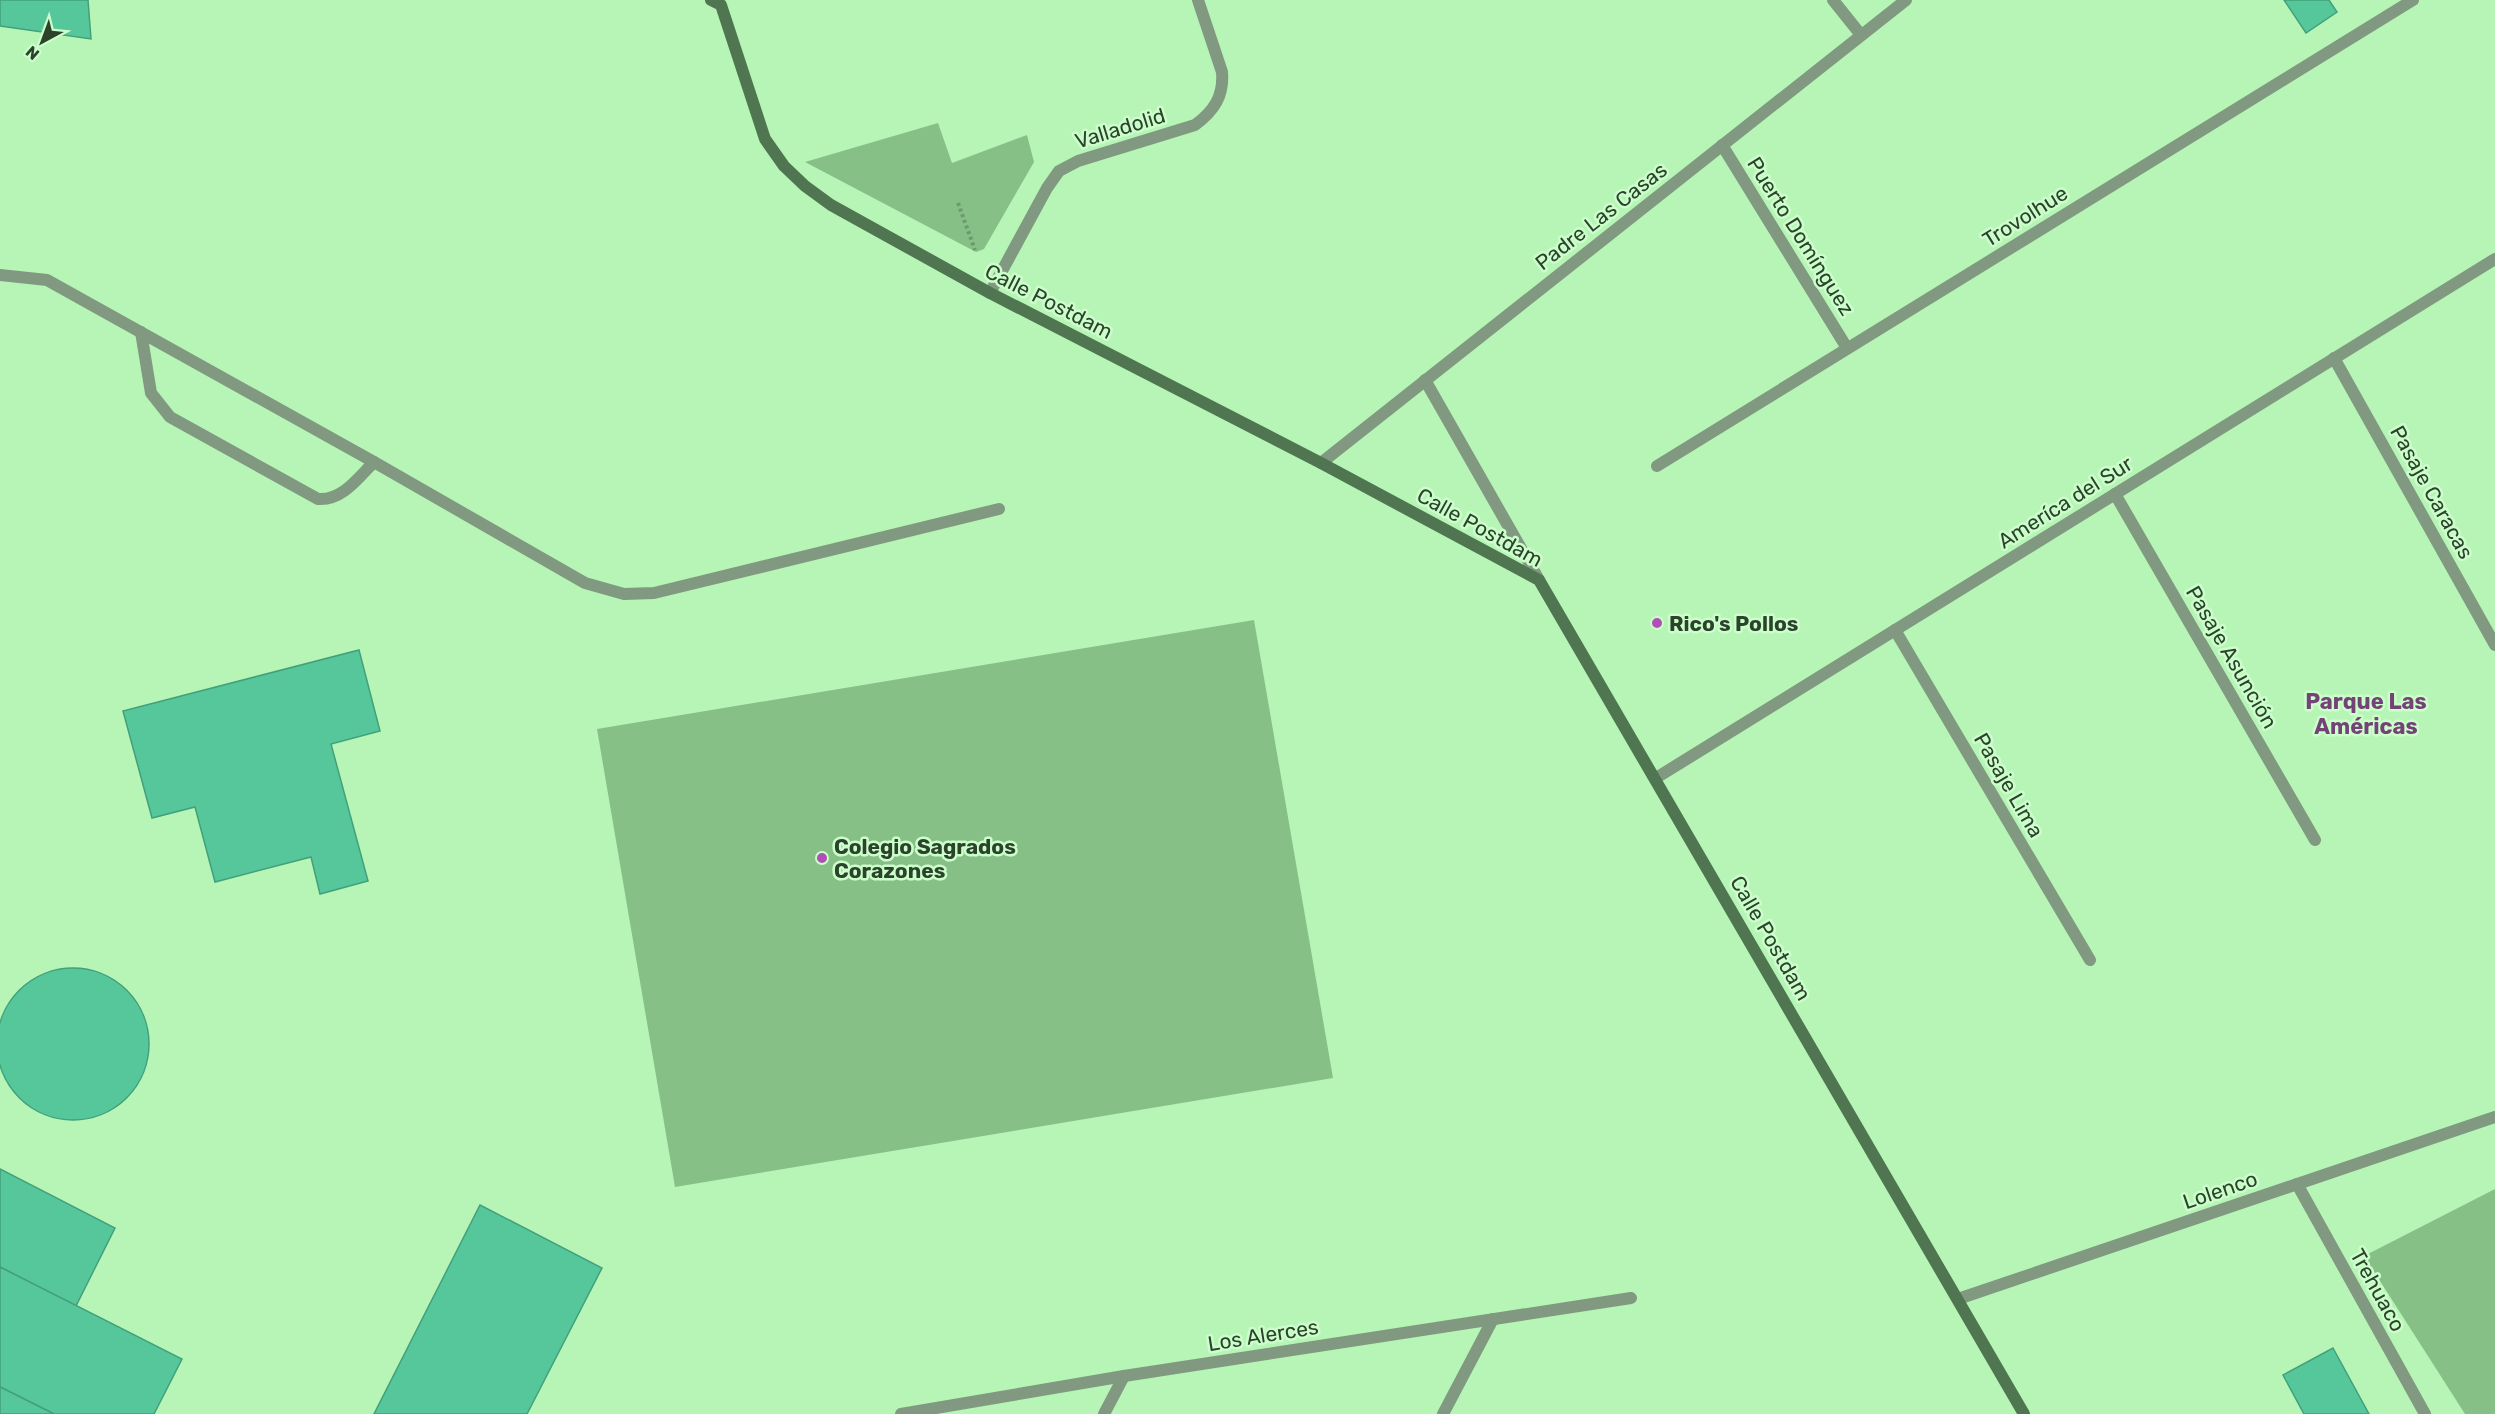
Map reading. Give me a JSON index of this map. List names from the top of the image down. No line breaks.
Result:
{"streets":{"street":["Valladolid","Padre Las Casas","Trovolhue","Puerto Domínguez","Calle Postdam","Pasaje Caracas","Ameríca del Sur","Pasaje Asunción","Pasaje Lima","Lolenco","Trehuaco","Los Alerces"]},"crossings":[["Valladolid","Calle Postdam"],["Padre Las Casas","Puerto Domínguez"],["Padre Las Casas","Calle Postdam"],["Trovolhue","Puerto Domínguez"],["Calle Postdam","Ameríca del Sur"],["Calle Postdam","Lolenco"],["Pasaje Caracas","Ameríca del Sur"],["Ameríca del Sur","Pasaje Asunción"],["Ameríca del Sur","Pasaje Lima"],["Lolenco","Trehuaco"]],"districts":["Parque Las Américas"],"places":["Rico's Pollos","Colegio Sagrados Corazones"],"north":"bottom left"}
